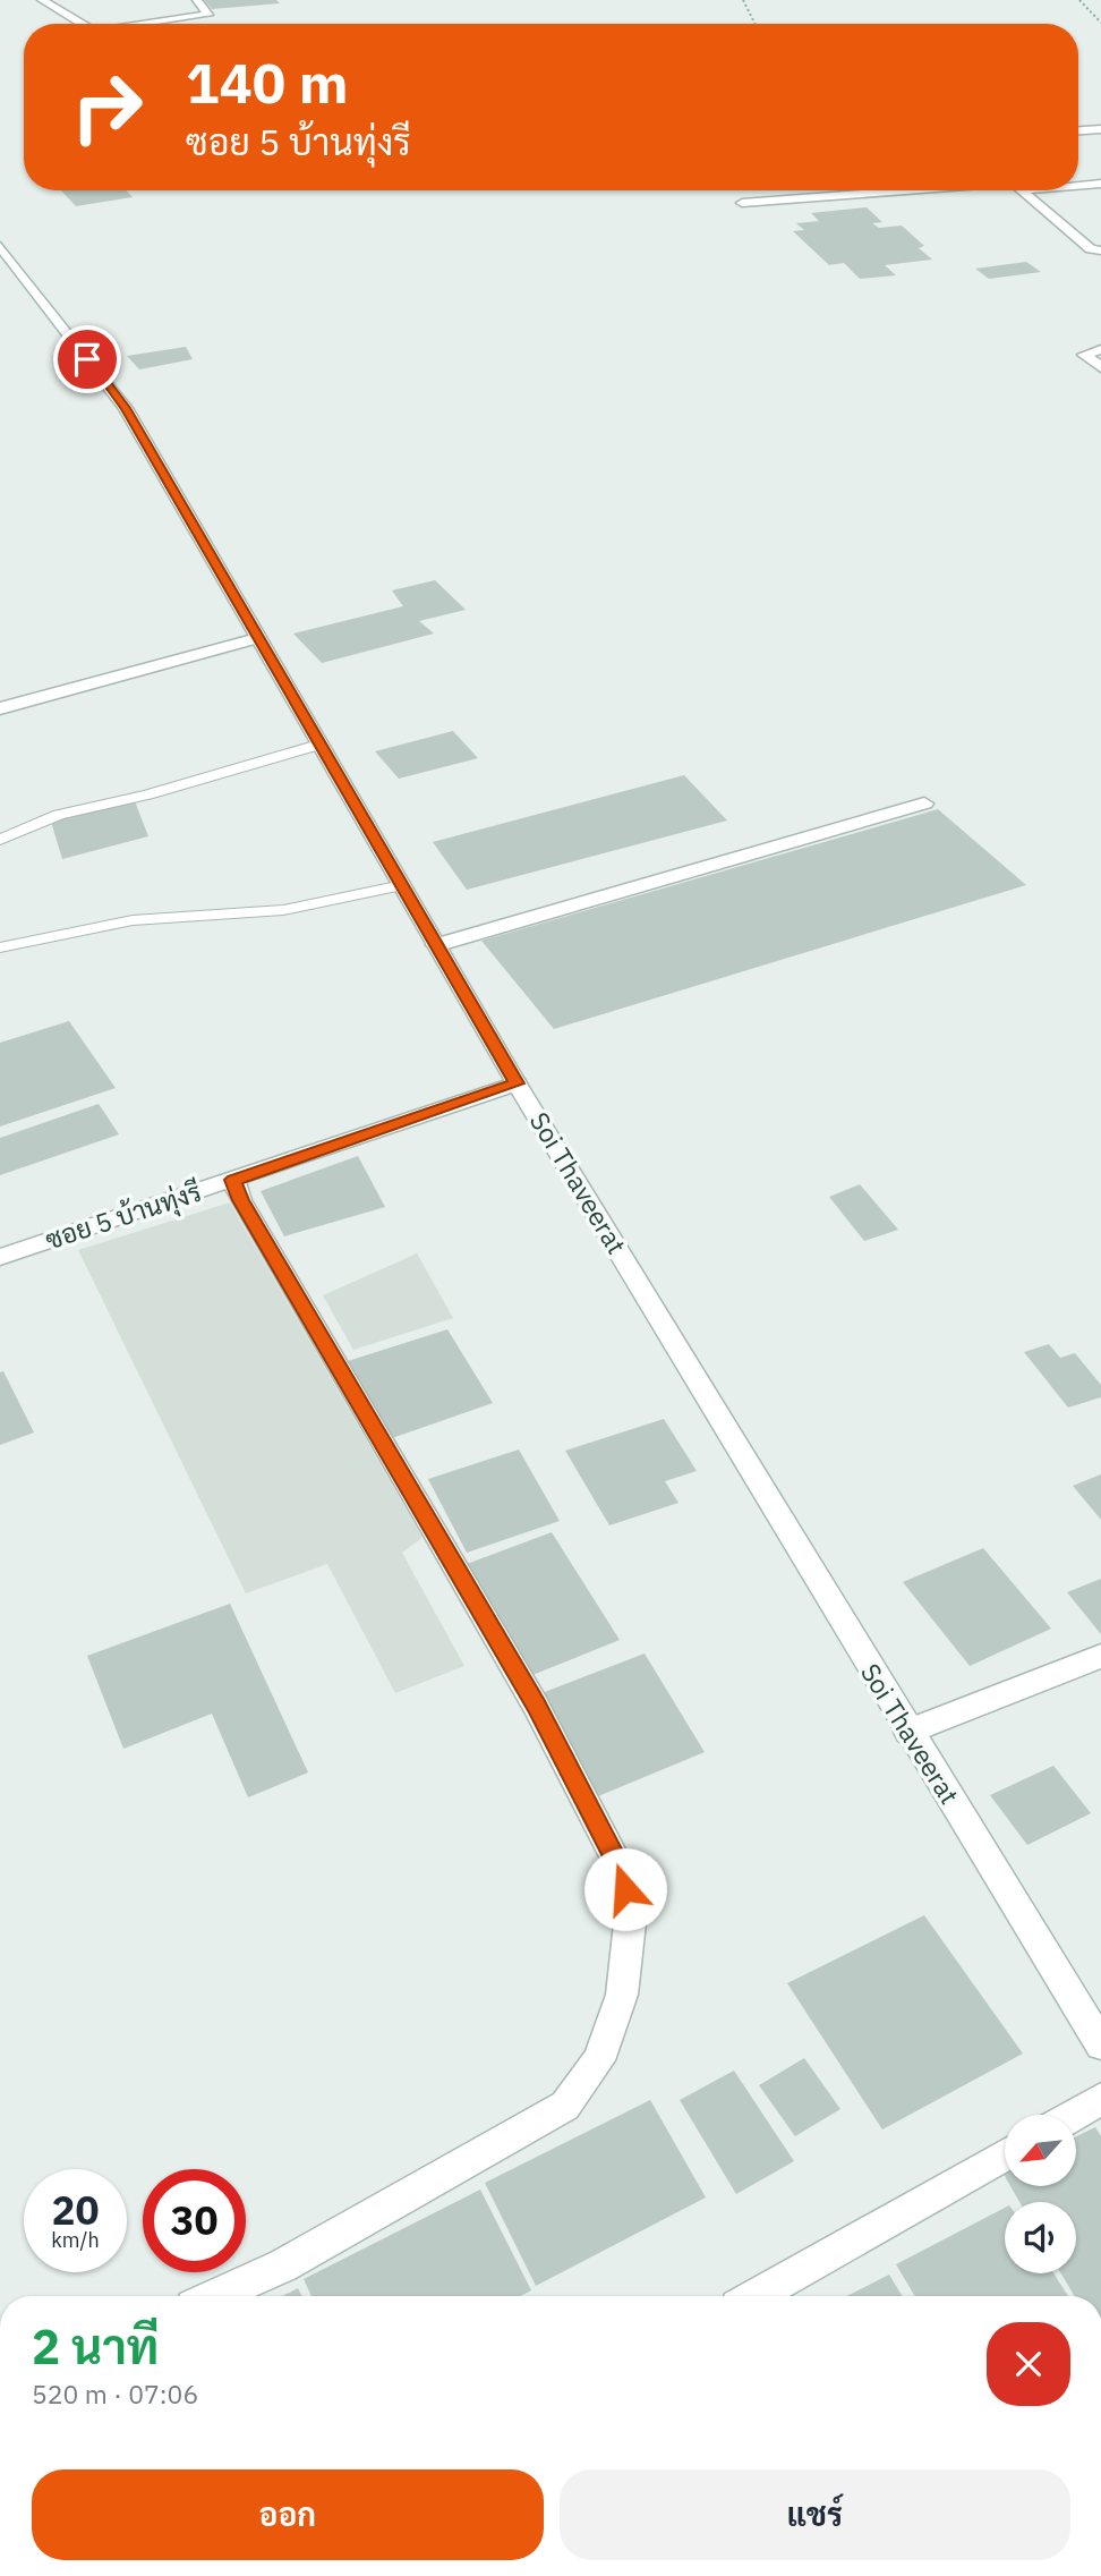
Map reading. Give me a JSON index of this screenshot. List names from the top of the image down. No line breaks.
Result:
{"streets":{"street":["Soi Thaveerat","ซอย 5 บ้านทุ่งรี"]},"crossings":[["Soi Thaveerat","ซอย 5 บ้านทุ่งรี"]],"north":"bottom left","page":{"turn":["140 m","ซอย 5 บ้านทุ่งรี"],"speed":"20 km/h","limit":"30","heading":["2 นาที","520 m · 07:06"],"buttons":["ออก","แชร์"]}}
